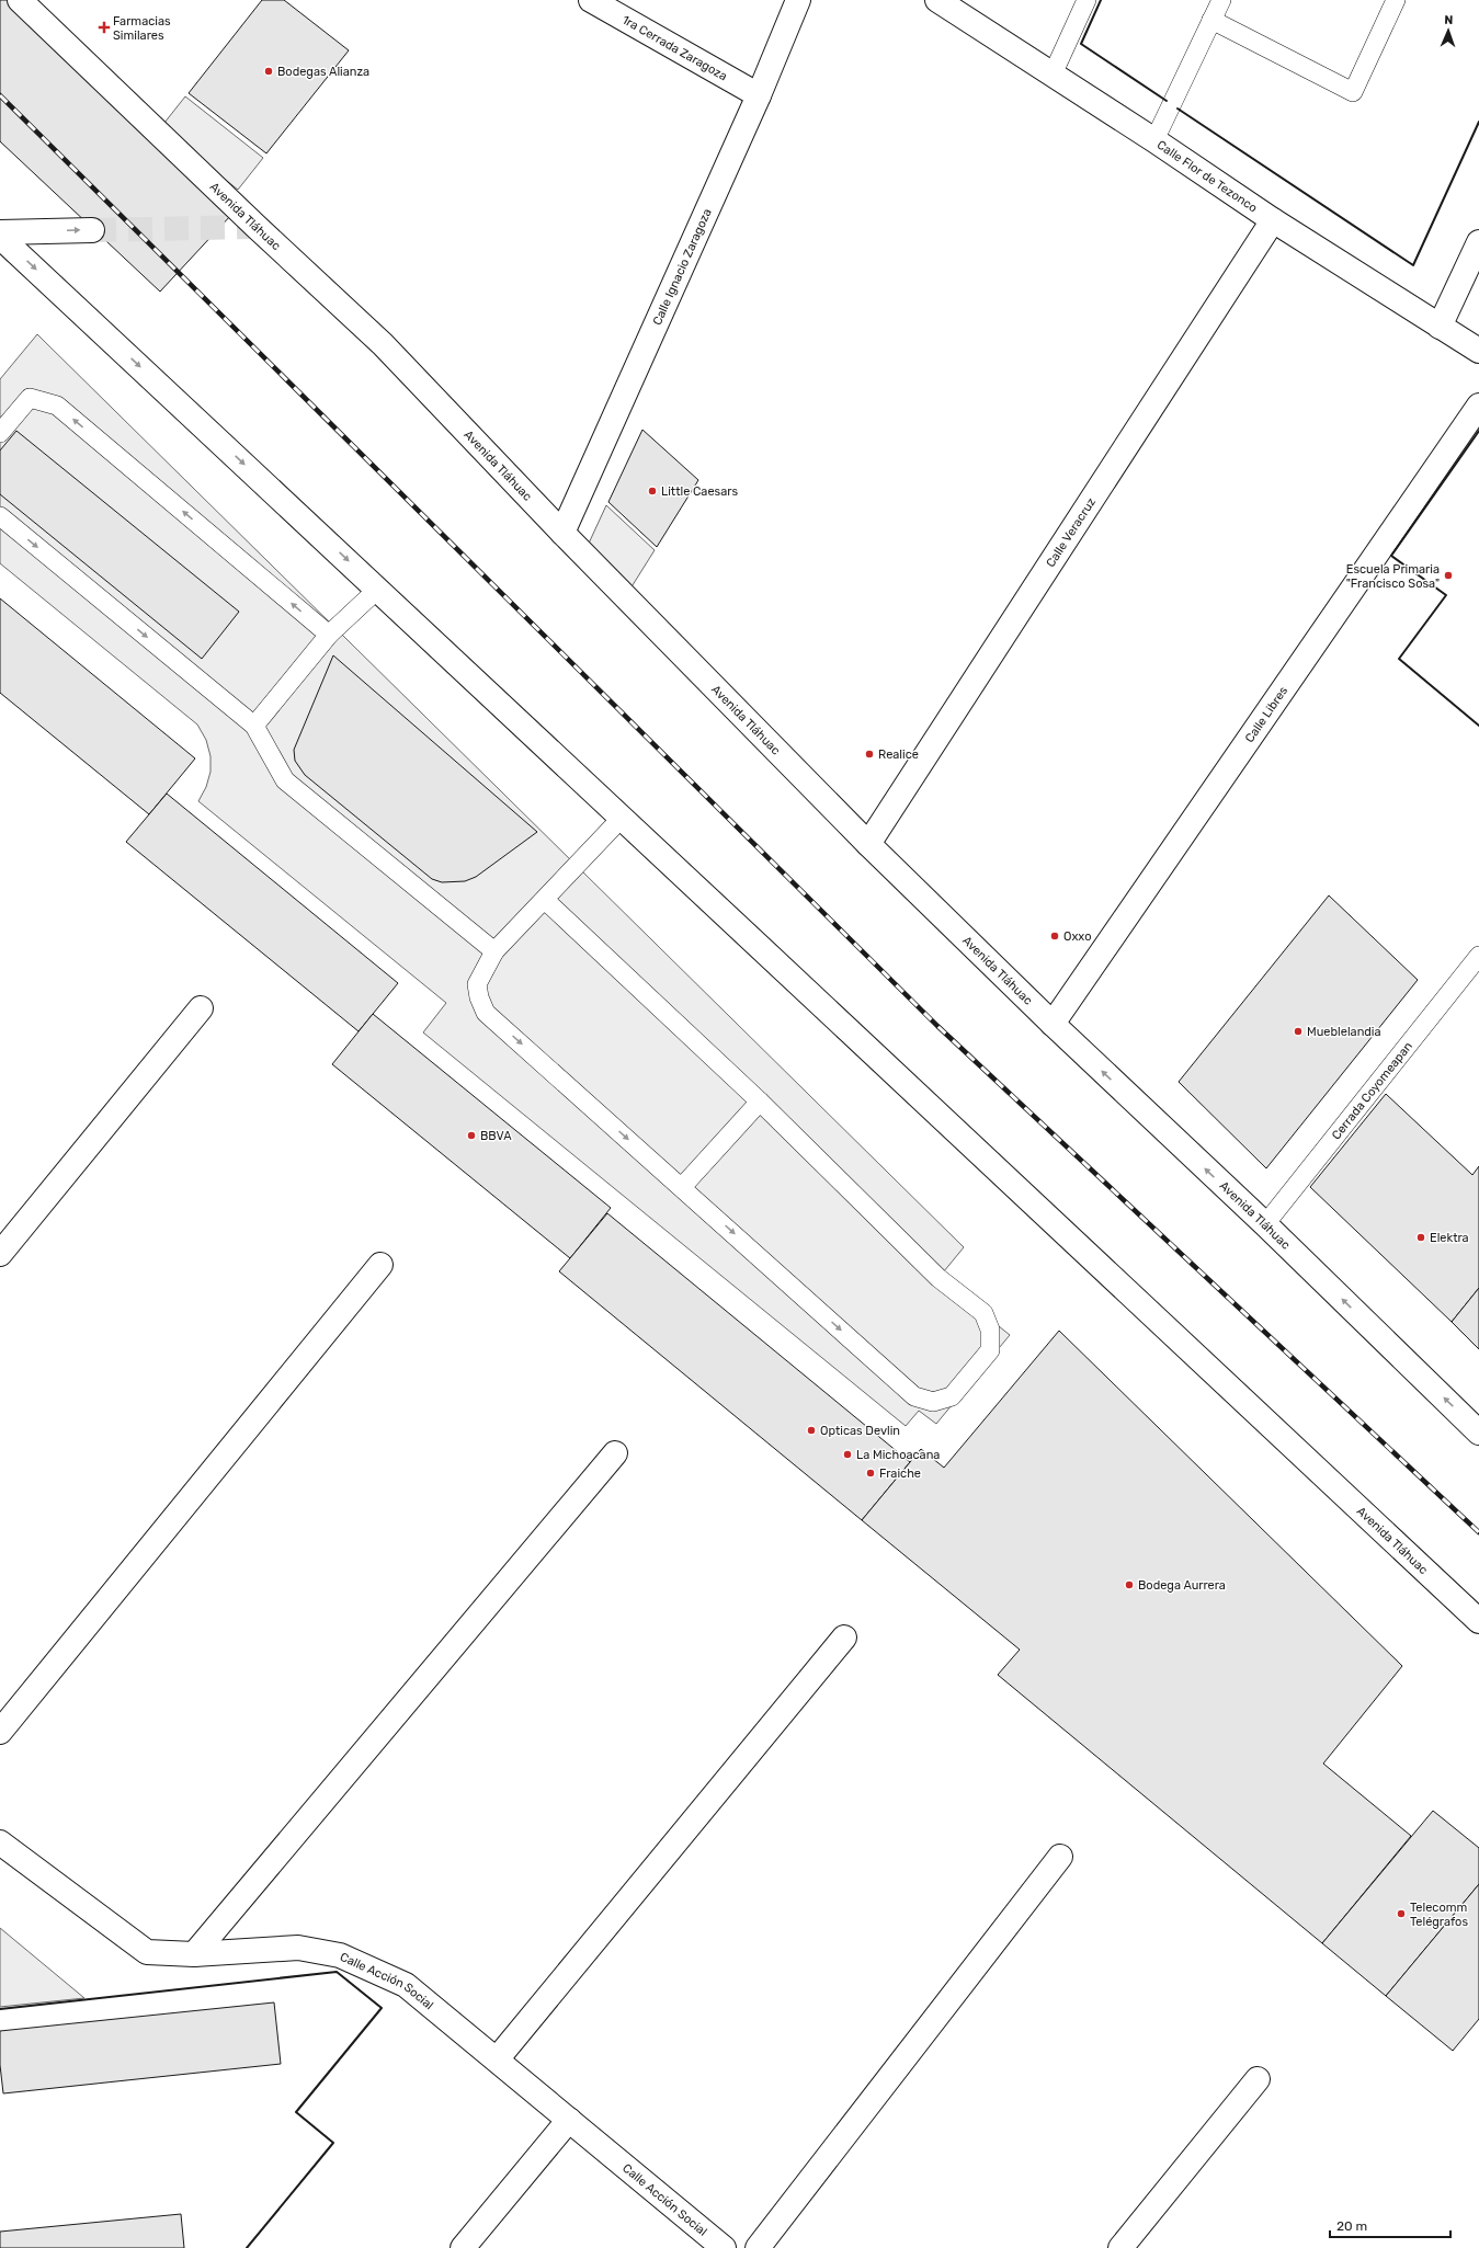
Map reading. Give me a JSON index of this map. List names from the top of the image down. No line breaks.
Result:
{"streets":{"main road":["1ra Cerrada Zaragoza","Calle Flor de Tezonco","Avenida Tláhuac","Calle Ignacio Zaragoza","Calle Veracruz","Calle Libres","Calle Acción Social"],"lane":["Cerrada Coyomeapan"]},"crossings":[["1ra Cerrada Zaragoza","Calle Ignacio Zaragoza"],["Calle Flor de Tezonco","Calle Veracruz"],["Avenida Tláhuac","Calle Ignacio Zaragoza"],["Avenida Tláhuac","Calle Veracruz"],["Avenida Tláhuac","Calle Libres"],["Avenida Tláhuac","Cerrada Coyomeapan"]],"places":{"health":["Farmacias Similares"],"other":["Bodegas Alianza","Little Caesars","Escuela Primaria \"Francisco Sosa\"","Realice","Oxxo","Mueblelandia","BBVA","Elektra","Opticas Devlin","La Michoacana","Fraiche","Bodega Aurrera","Telecomm Telégrafos"]},"scale_bar":"20 m","north":"top"}
